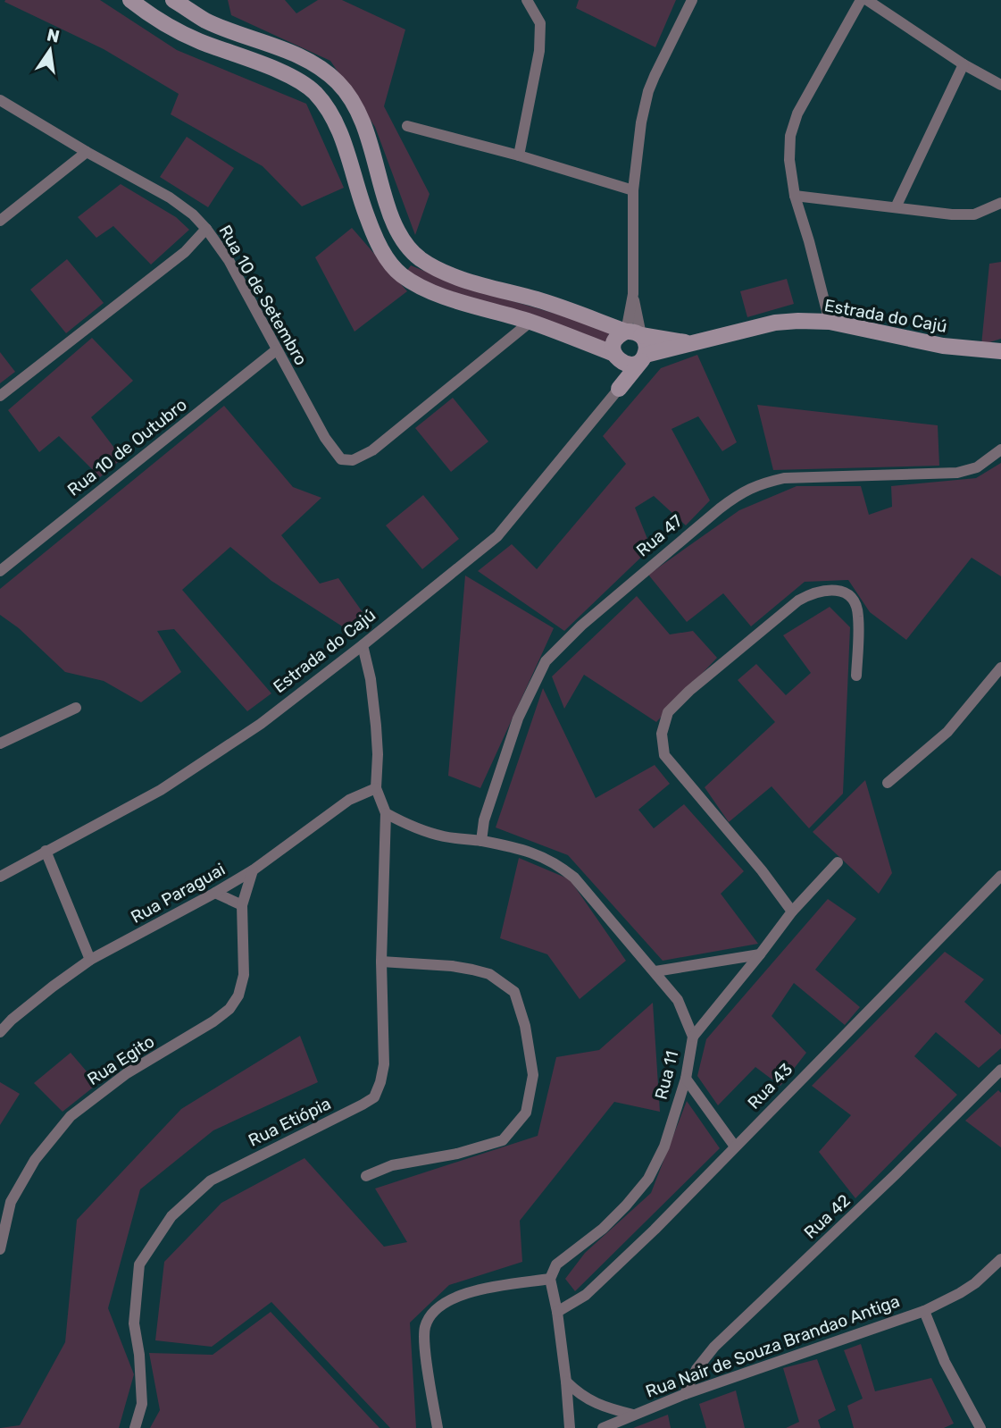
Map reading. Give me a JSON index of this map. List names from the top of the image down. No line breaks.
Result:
{"streets":{"main road":["Estrada do Cajú"],"street":["Rua 10 de Setembro","Rua 10 de Outubro","Rua 47","Rua Paraguai","Rua Egito","Rua 11","Rua 43","Rua Etiópia","Rua 42","Rua Nair de Souza Brandao Antiga"]},"crossings":[["Rua 10 de Setembro","Rua 10 de Outubro"],["Rua 47","Rua 11"],["Rua Paraguai","Rua Egito"],["Rua 11","Rua Etiópia"],["Rua 42","Rua Nair de Souza Brandao Antiga"]],"north":"top"}
